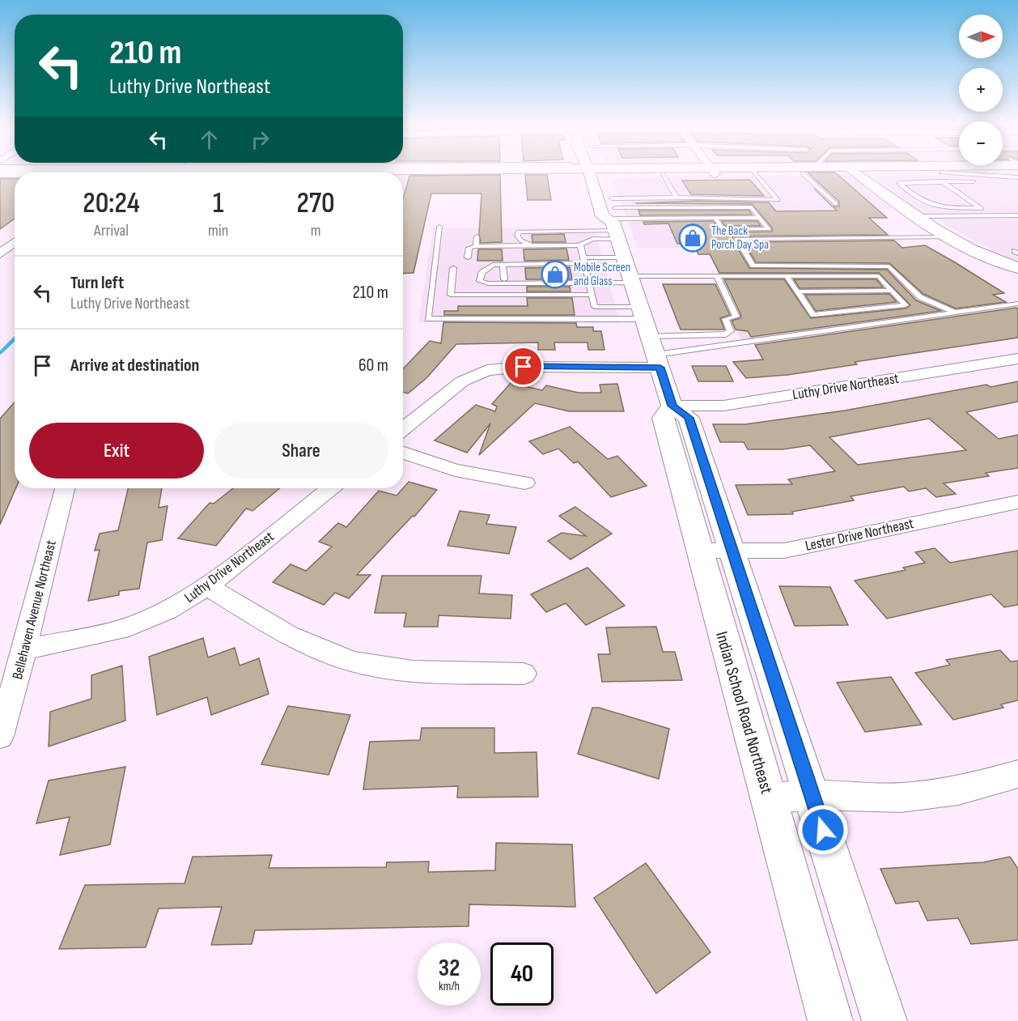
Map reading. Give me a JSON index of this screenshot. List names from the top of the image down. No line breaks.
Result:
{"streets":{"street":["Luthy Drive Northeast","Lester Drive Northeast","Bellehaven Avenue Northeast","Indian School Road Northeast"]},"crossings":[["Luthy Drive Northeast","Bellehaven Avenue Northeast"],["Luthy Drive Northeast","Indian School Road Northeast"],["Lester Drive Northeast","Indian School Road Northeast"]],"places":{"shop":["The Back Porch Day Spa","Mobile Screen and Glass"]},"north":"right","page":{"map_buttons":["+","−"],"turn":["210 m","Luthy Drive Northeast"],"eta":["20:24","Arrival","1","min","270","m"],"list":[{"name":"Turn left","note":"Luthy Drive Northeast","value":"210 m"},{"name":"Arrive at destination","value":"60 m"}],"buttons":["Exit","Share"],"speed":"32 km/h","limit":"40"}}
